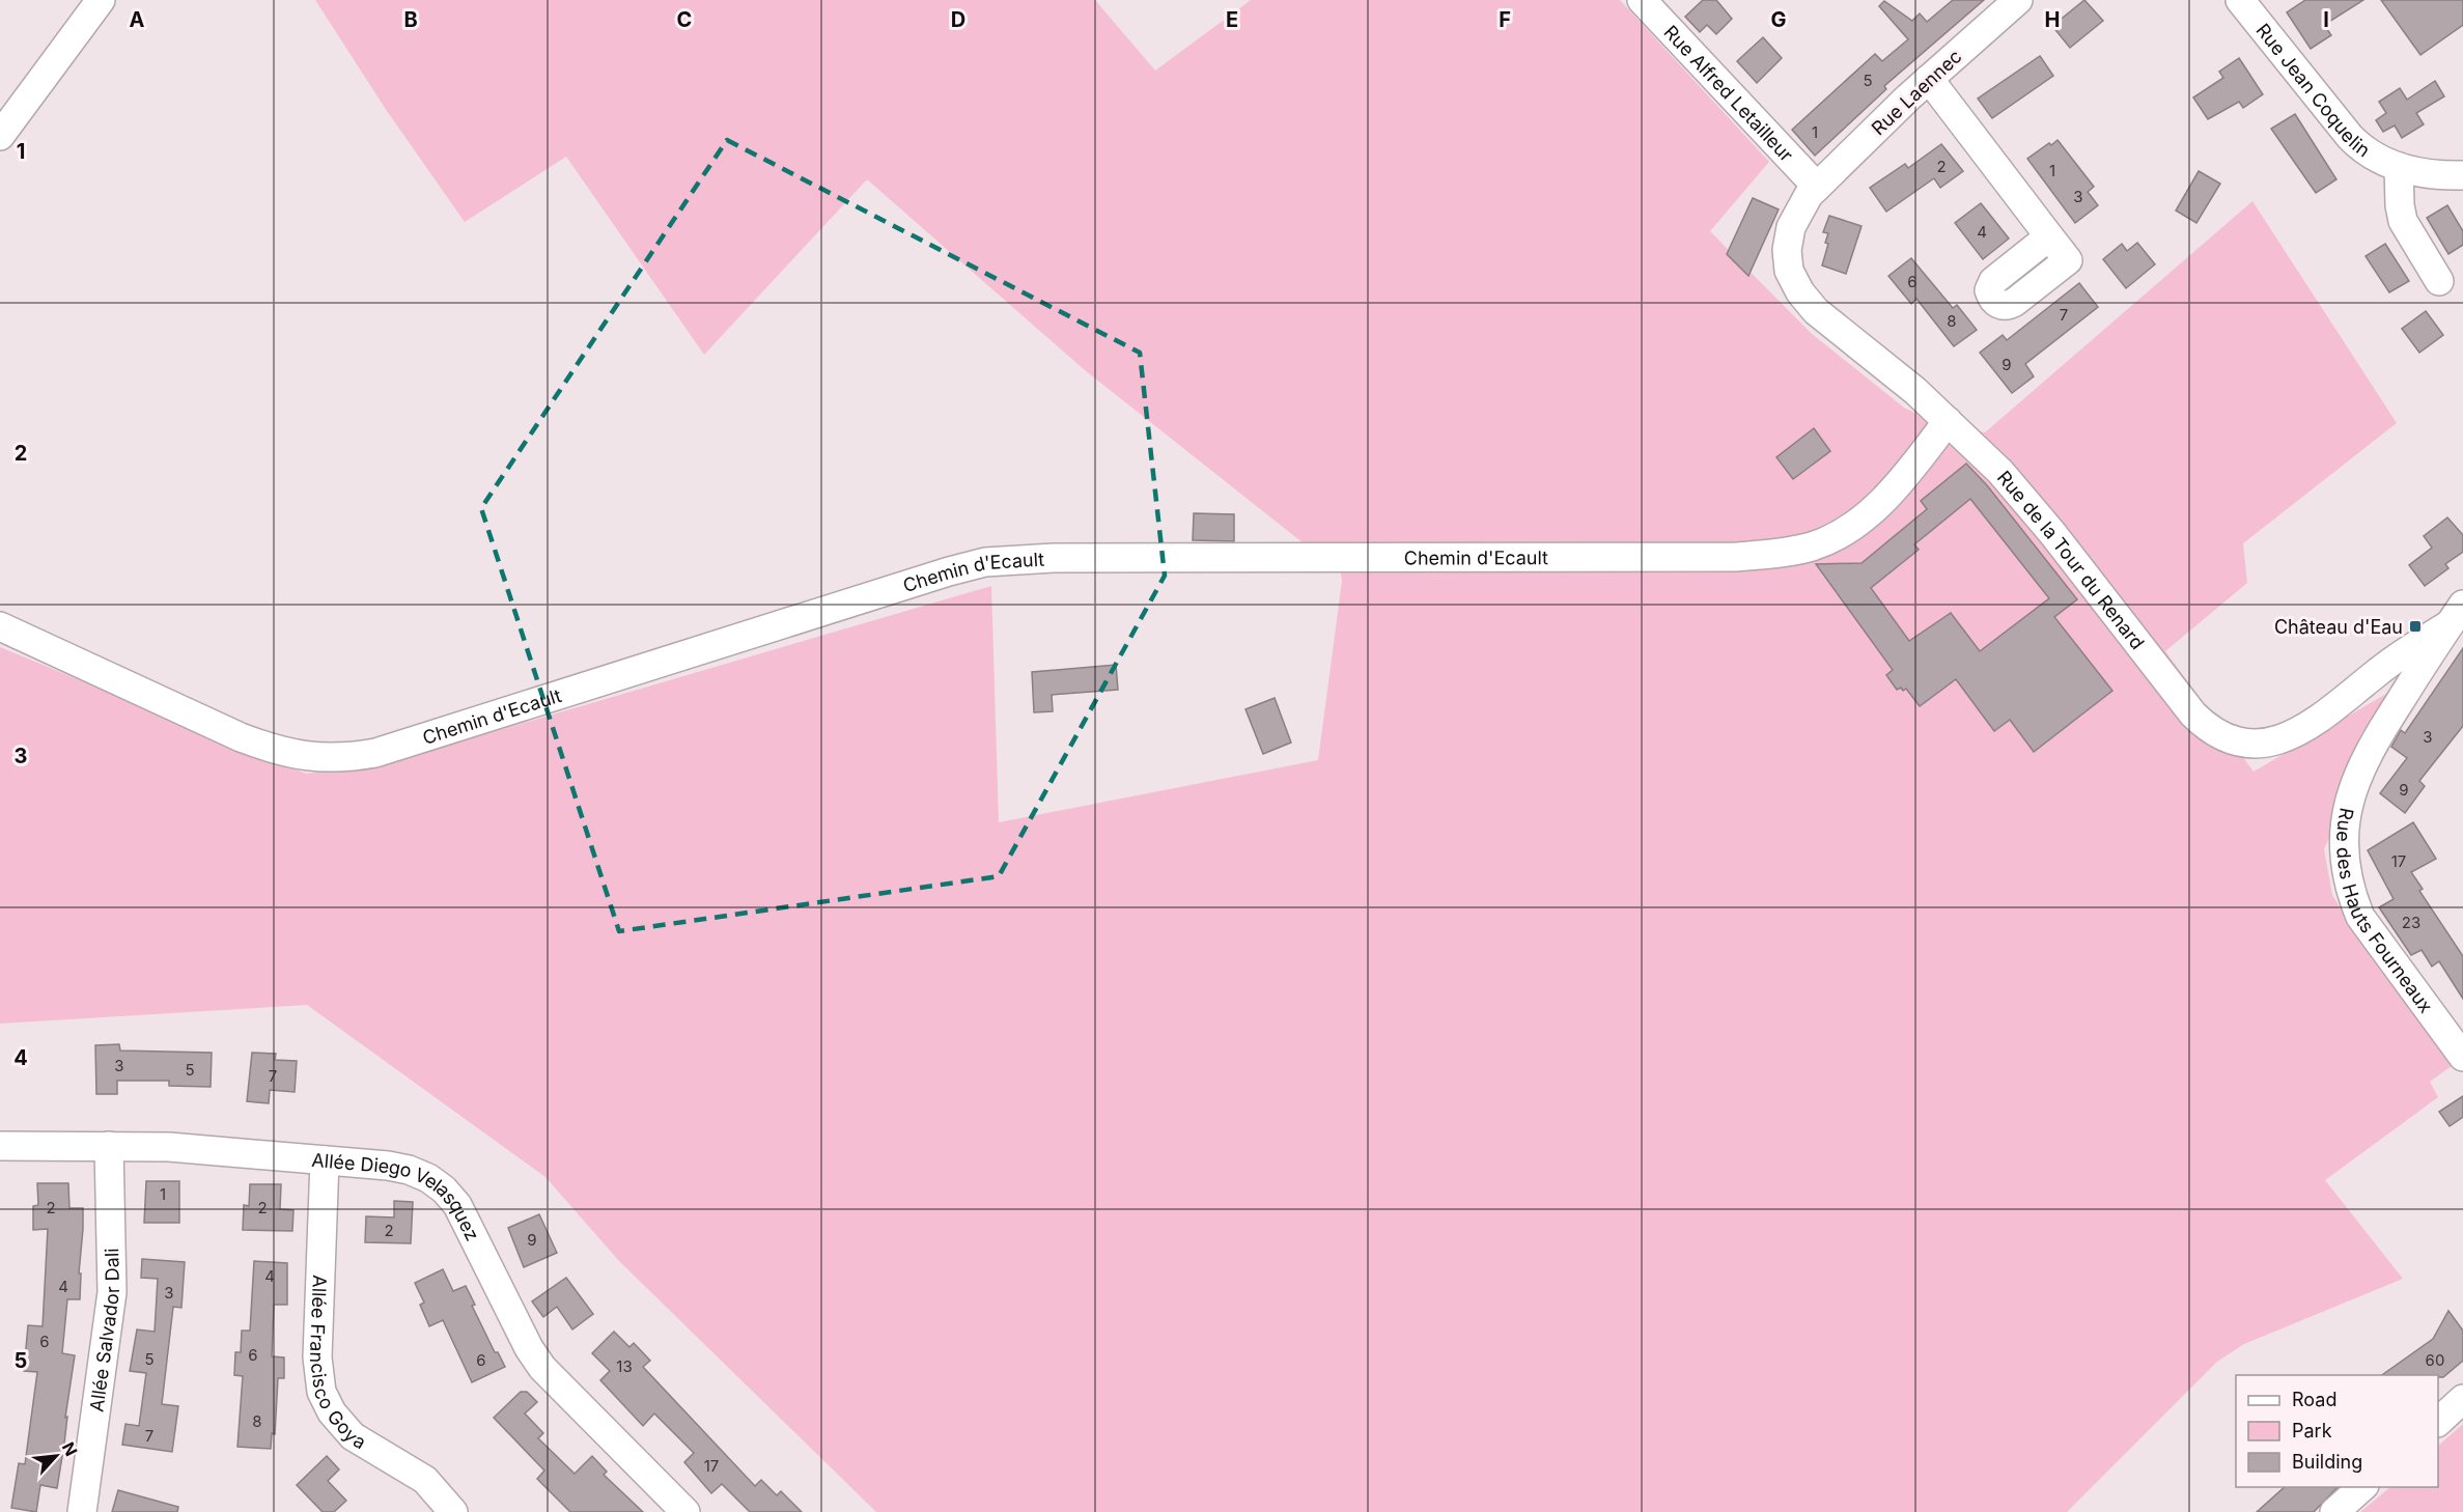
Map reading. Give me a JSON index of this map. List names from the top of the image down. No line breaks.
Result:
{"streets":{"street":["Rue Jean Coquelin","Rue Laennec","Rue Alfred Letailleur","Chemin d'Ecault","Rue de la Tour du Renard","Rue des Hauts Fourneaux","Allée Diego Velasquez","Allée Salvador Dali","Allée Francisco Goya"]},"crossings":[["Rue Laennec","Rue Alfred Letailleur"],["Rue Laennec","Rue de la Tour du Renard"],["Rue Alfred Letailleur","Rue de la Tour du Renard"],["Chemin d'Ecault","Rue de la Tour du Renard"],["Rue de la Tour du Renard","Rue des Hauts Fourneaux"],["Allée Diego Velasquez","Allée Salvador Dali"],["Allée Diego Velasquez","Allée Francisco Goya"]],"places":{"transit":["Château d'Eau"]},"house_numbers":["5","1","2","1","3","4","6","7","8","9","3","9","17","23","3","5","7","1","2","2","2","9","4","4","3","6","6","5","6","60","13","8","7","17"],"legend":["Road","Park","Building"],"north":"top right","grid":{"columns":["A","B","C","D","E","F","G","H","I"],"rows":["1","2","3","4","5"]}}
